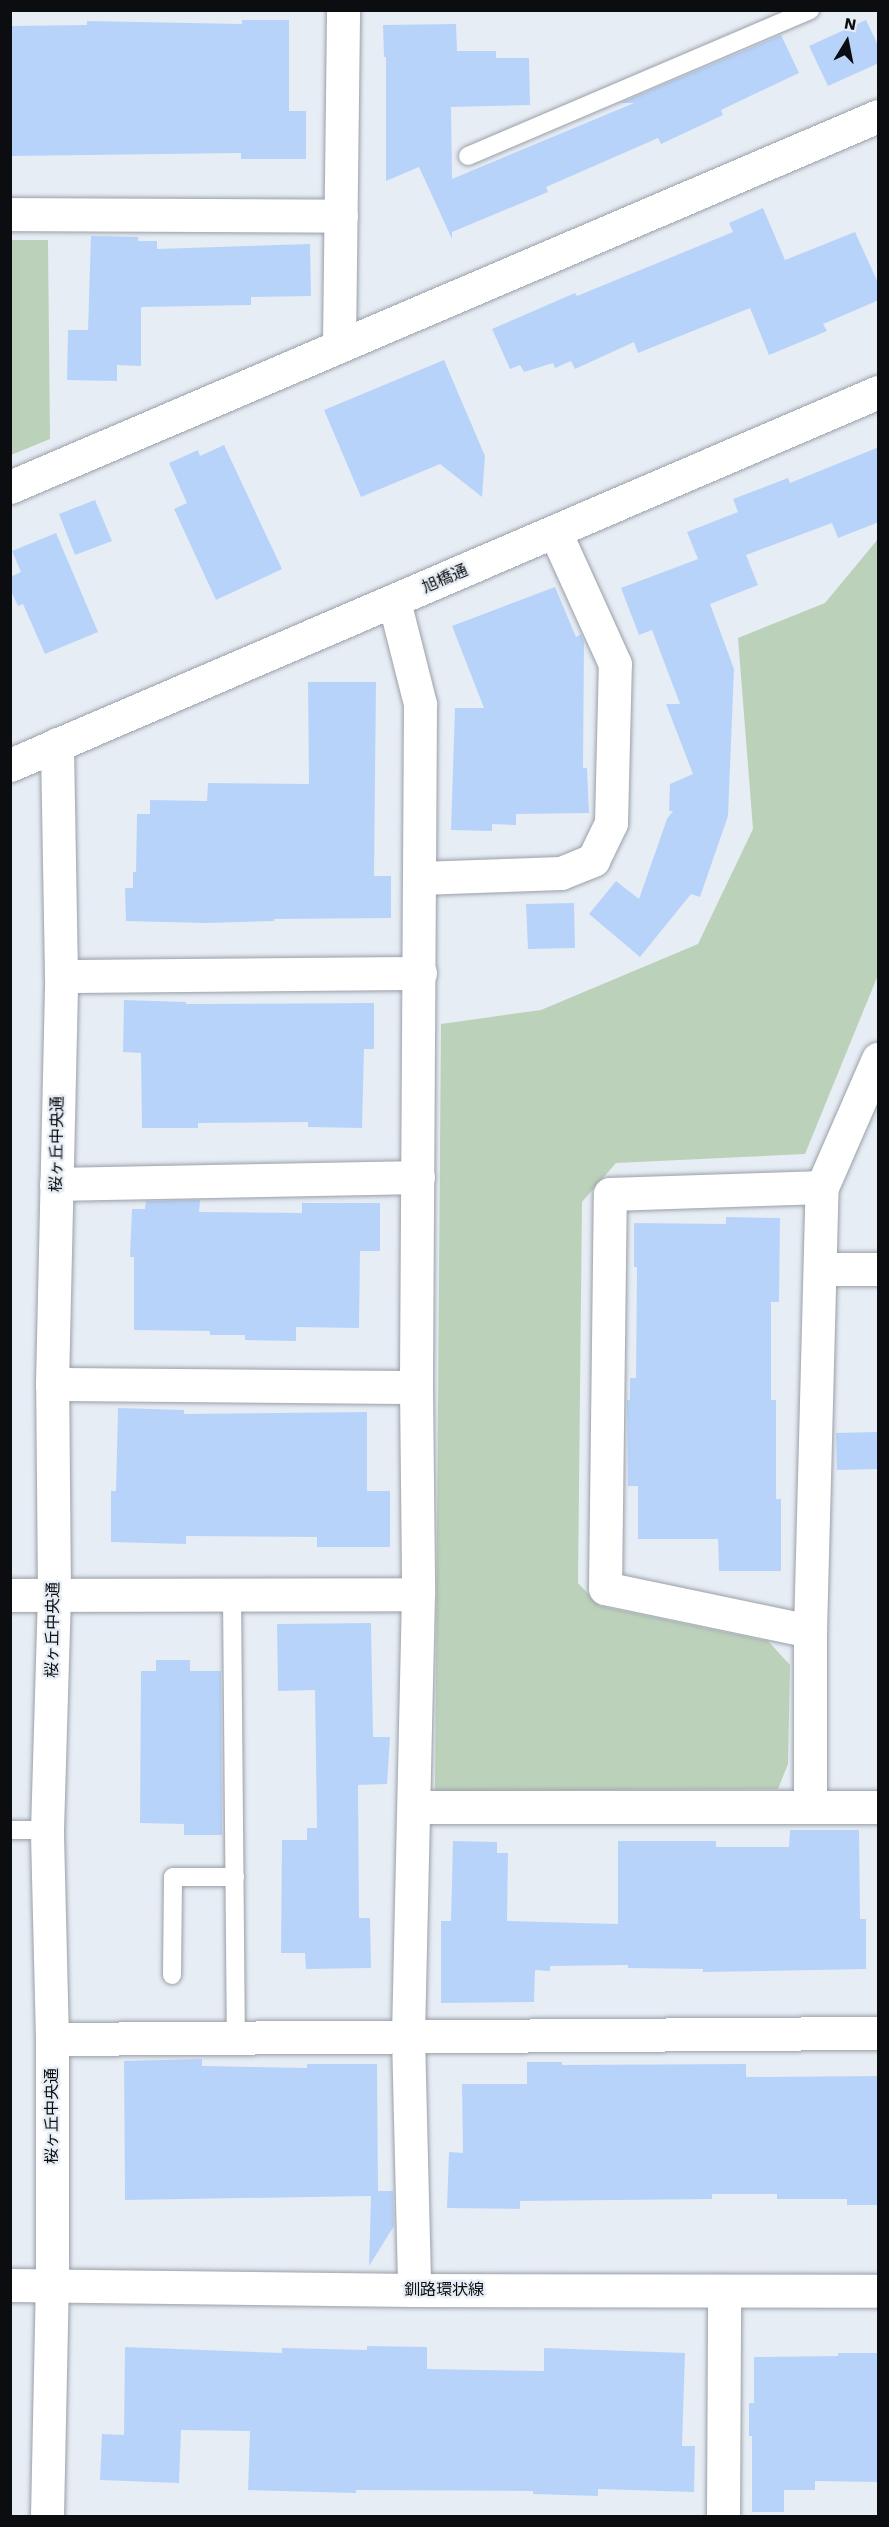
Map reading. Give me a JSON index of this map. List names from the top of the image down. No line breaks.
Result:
{"streets":{"street":["旭橋通","桜ヶ丘中央通","釧路環状線"]},"crossings":[["旭橋通","桜ヶ丘中央通"],["桜ヶ丘中央通","釧路環状線"]],"north":"top"}
